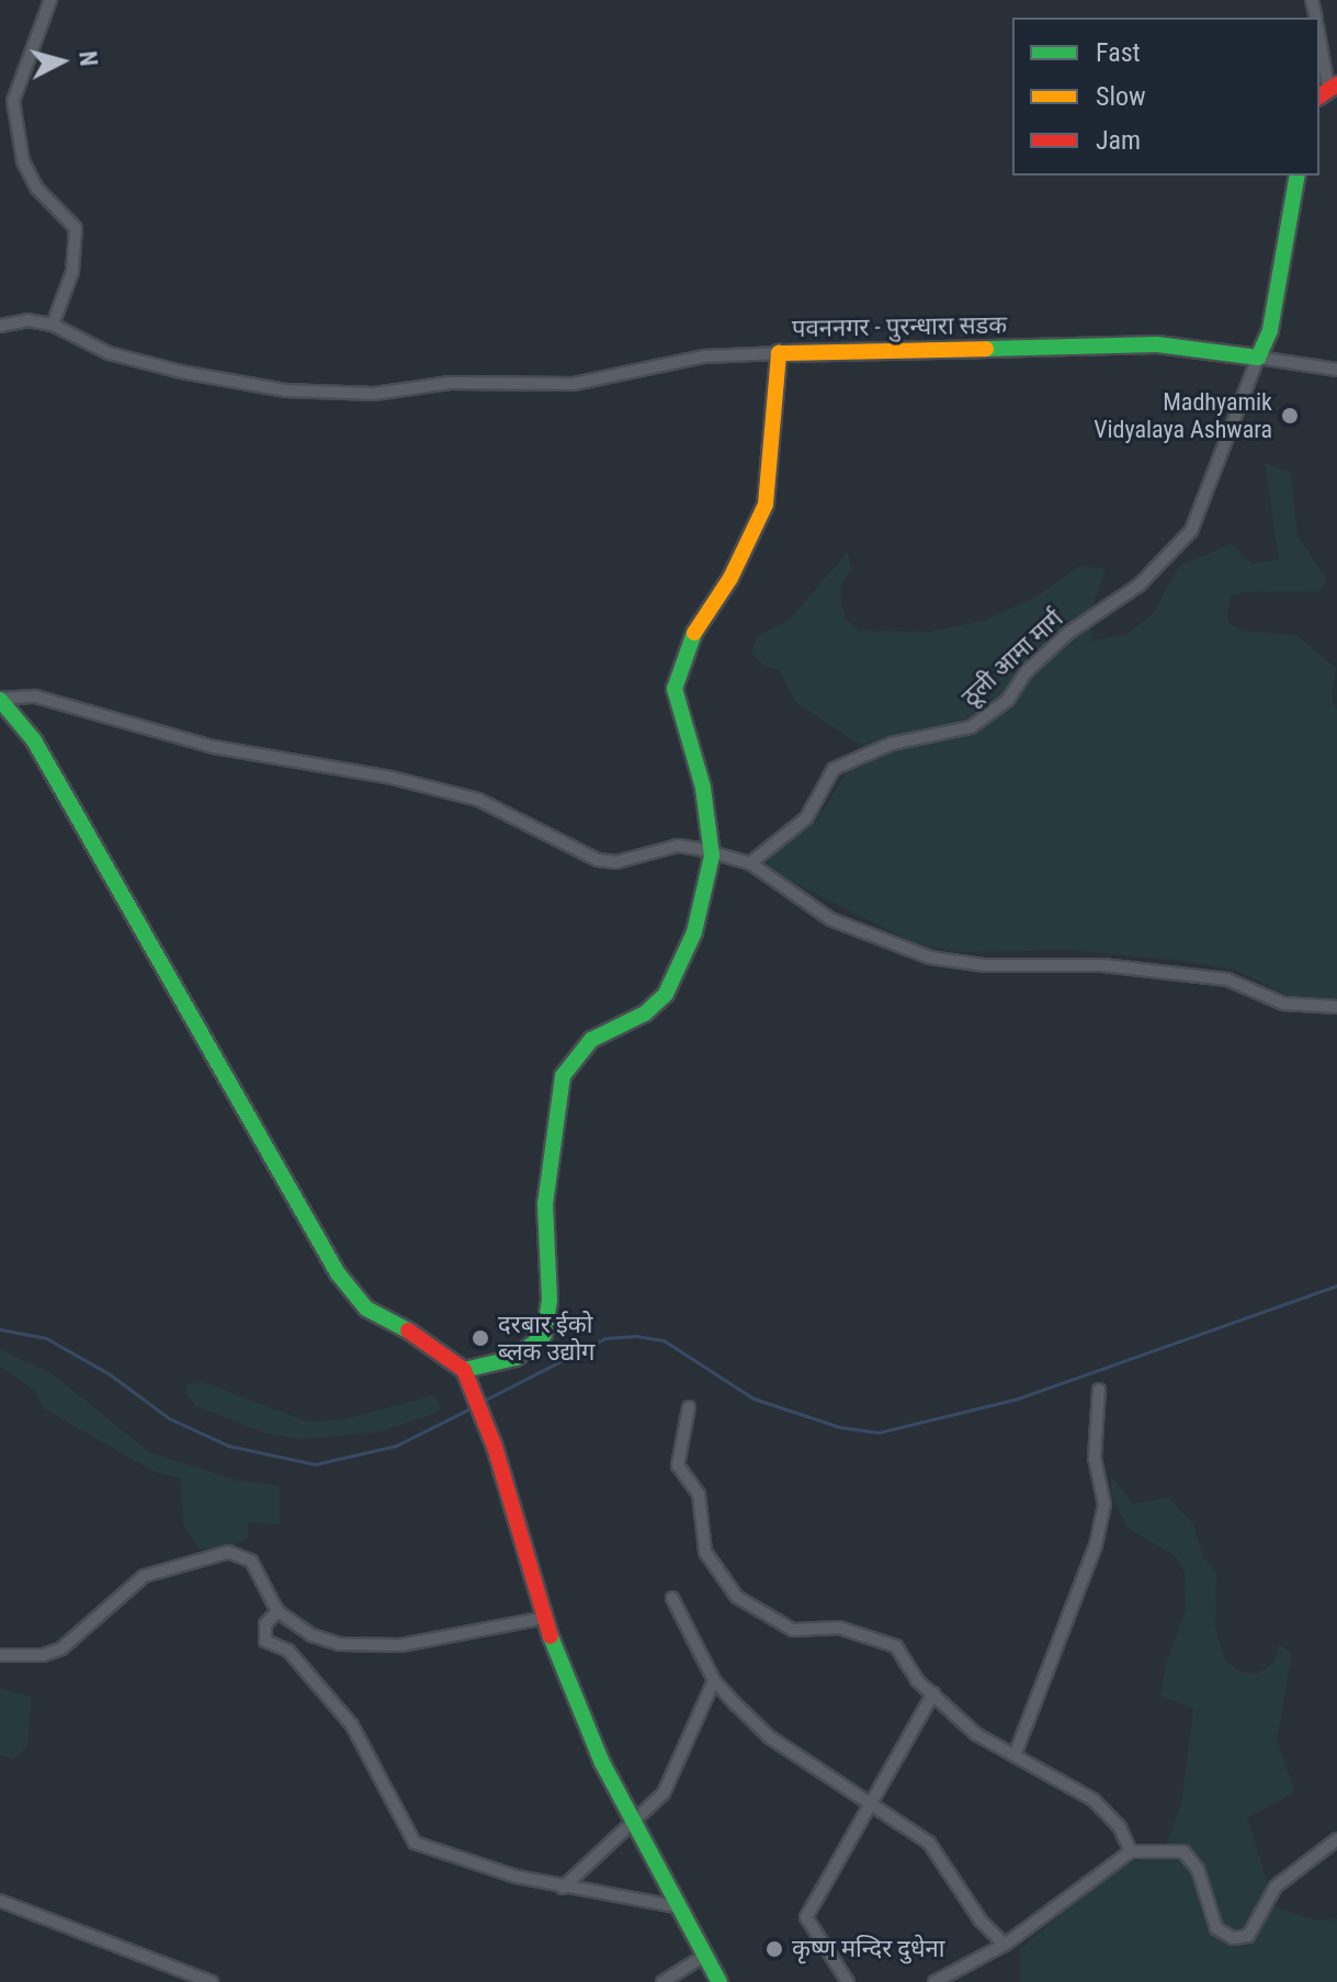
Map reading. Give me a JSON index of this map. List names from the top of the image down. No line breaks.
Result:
{"streets":{"street":["पवननगर - पुरन्धारा सडक","ठूली आमा मार्ग"]},"crossings":[["पवननगर - पुरन्धारा सडक","ठूली आमा मार्ग"]],"places":["Madhyamik Vidyalaya Ashwara","दरबार ईको ब्लक उद्योग","कृष्ण मन्दिर दुधेना"],"legend":["Fast","Slow","Jam"],"north":"right"}
